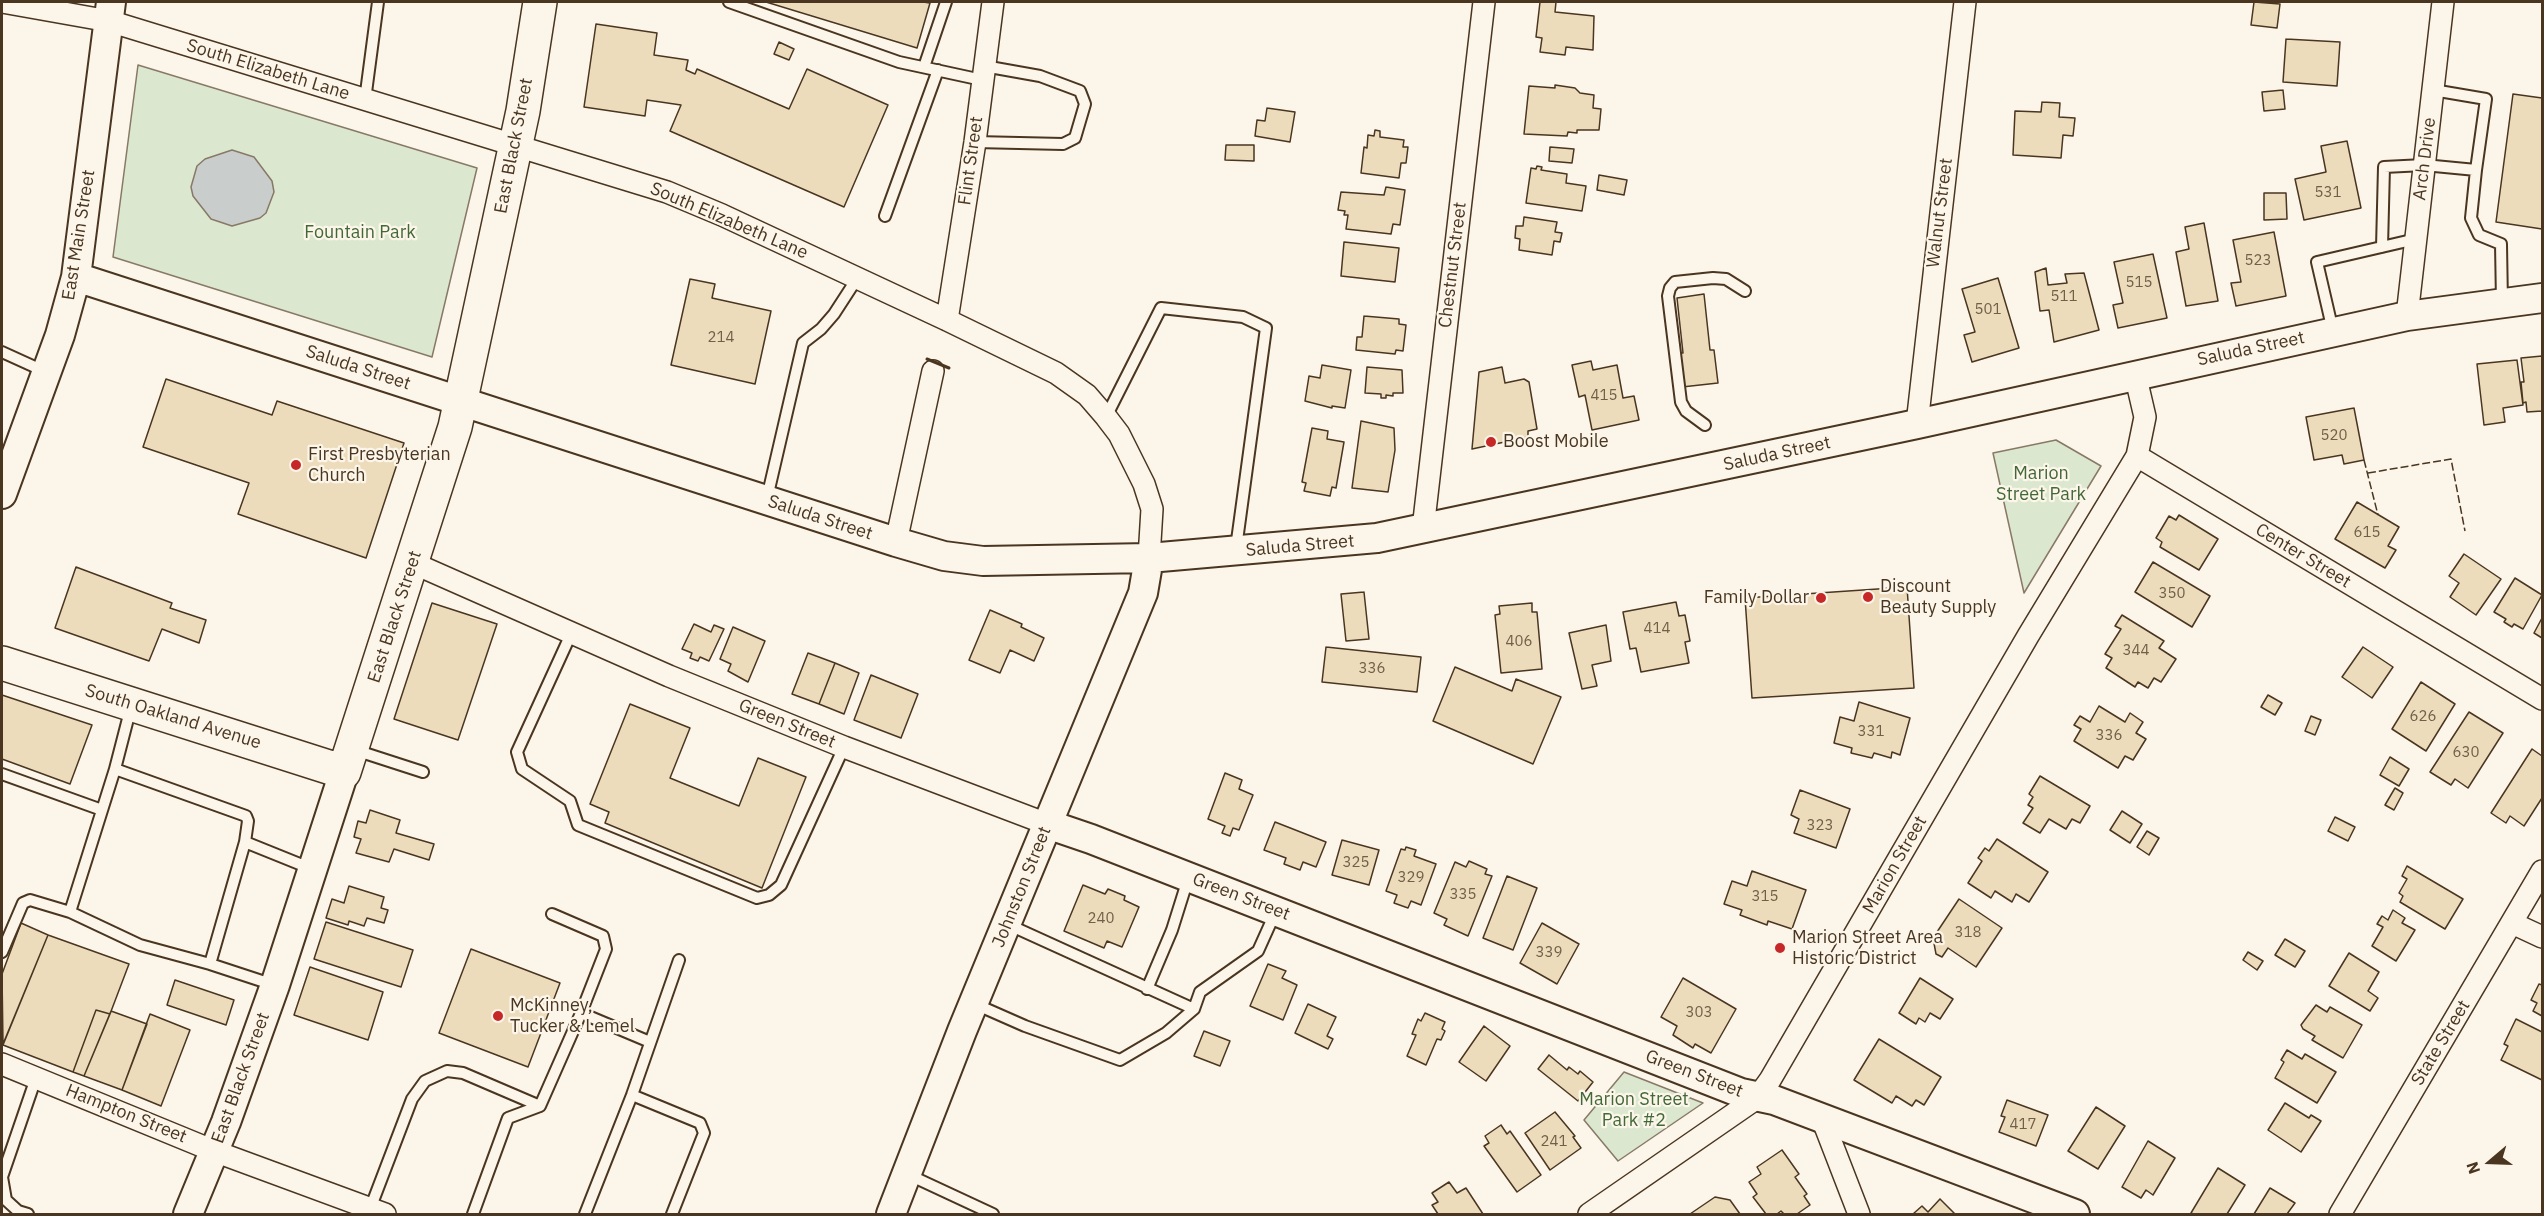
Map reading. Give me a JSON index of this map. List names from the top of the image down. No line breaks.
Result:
{"streets":{"main road":["East Black Street","East Main Street","Saluda Street","South Oakland Avenue","Green Street","Johnston Street"],"street":["South Elizabeth Lane","Arch Drive","Flint Street","Walnut Street","Chestnut Street","Center Street","Marion Street","State Street","Hampton Street"]},"crossings":[["South Elizabeth Lane","East Black Street"],["South Elizabeth Lane","Flint Street"],["South Elizabeth Lane","East Main Street"],["South Elizabeth Lane","Saluda Street"],["South Elizabeth Lane","Johnston Street"],["East Black Street","Saluda Street"],["East Black Street","South Oakland Avenue"],["East Black Street","Green Street"],["East Black Street","Hampton Street"],["Arch Drive","Saluda Street"],["Walnut Street","Saluda Street"],["East Main Street","Saluda Street"],["Chestnut Street","Saluda Street"],["Saluda Street","Johnston Street"],["Center Street","Marion Street"],["Green Street","Marion Street"],["Green Street","Johnston Street"]],"parks":["Fountain Park","Marion Street Park","Marion Street Park #2"],"places":["Boost Mobile","First Presbyterian Church","Discount Beauty Supply","Family Dollar","Marion Street Area Historic District","McKinney, Tucker & Lemel"],"house_numbers":["531","523","515","511","501","214","415","520","615","350","414","406","344","336","626","331","336","630","323","325","329","335","315","240","318","339","303","417","241"],"north":"left"}
